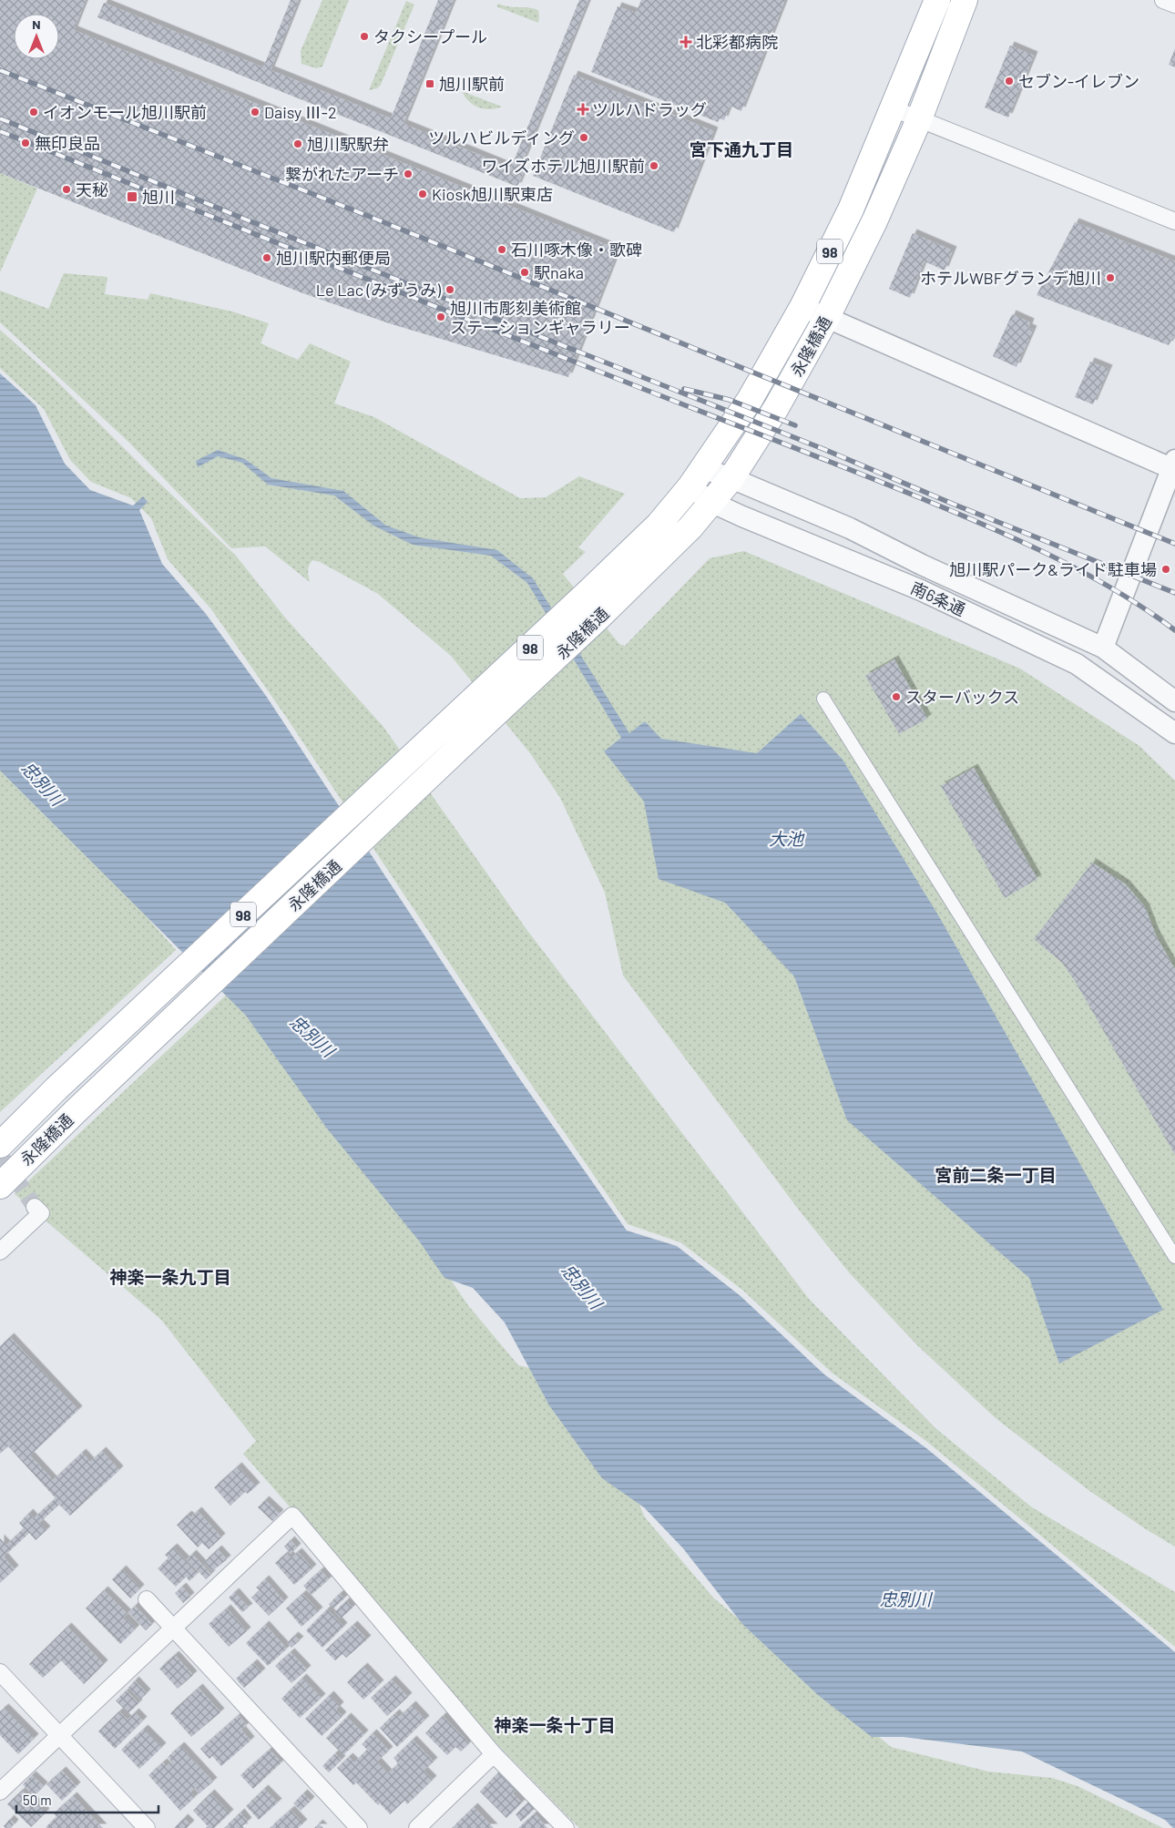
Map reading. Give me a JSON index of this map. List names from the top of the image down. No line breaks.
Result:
{"streets":{"main road":["98","永隆橋通"],"street":["南6条通"]},"crossings":[["永隆橋通","南6条通"]],"districts":["宮下通九丁目","宮前二条一丁目","神楽一条九丁目","神楽一条十丁目"],"water":["忠別川","大池"],"places":{"other":["タクシープール","セブン-イレブン","イオンモール旭川駅前","Daisy Ⅲ-2","ツルハビルディング","無印良品","旭川駅駅弁","ワイズホテル旭川駅前","繋がれたアーチ","天秘","Kiosk旭川駅東店","石川啄木像・歌碑","旭川駅内郵便局","駅naka","ホテルWBFグランデ旭川","Le Lac (みずうみ)","旭川市彫刻美術館 ステーションギャラリー","旭川駅パーク&ライド駐車場","スターバックス"],"health":["北彩都病院","ツルハドラッグ"],"transit":["旭川駅前","旭川"]},"scale_bar":"50 m","north":"top"}
